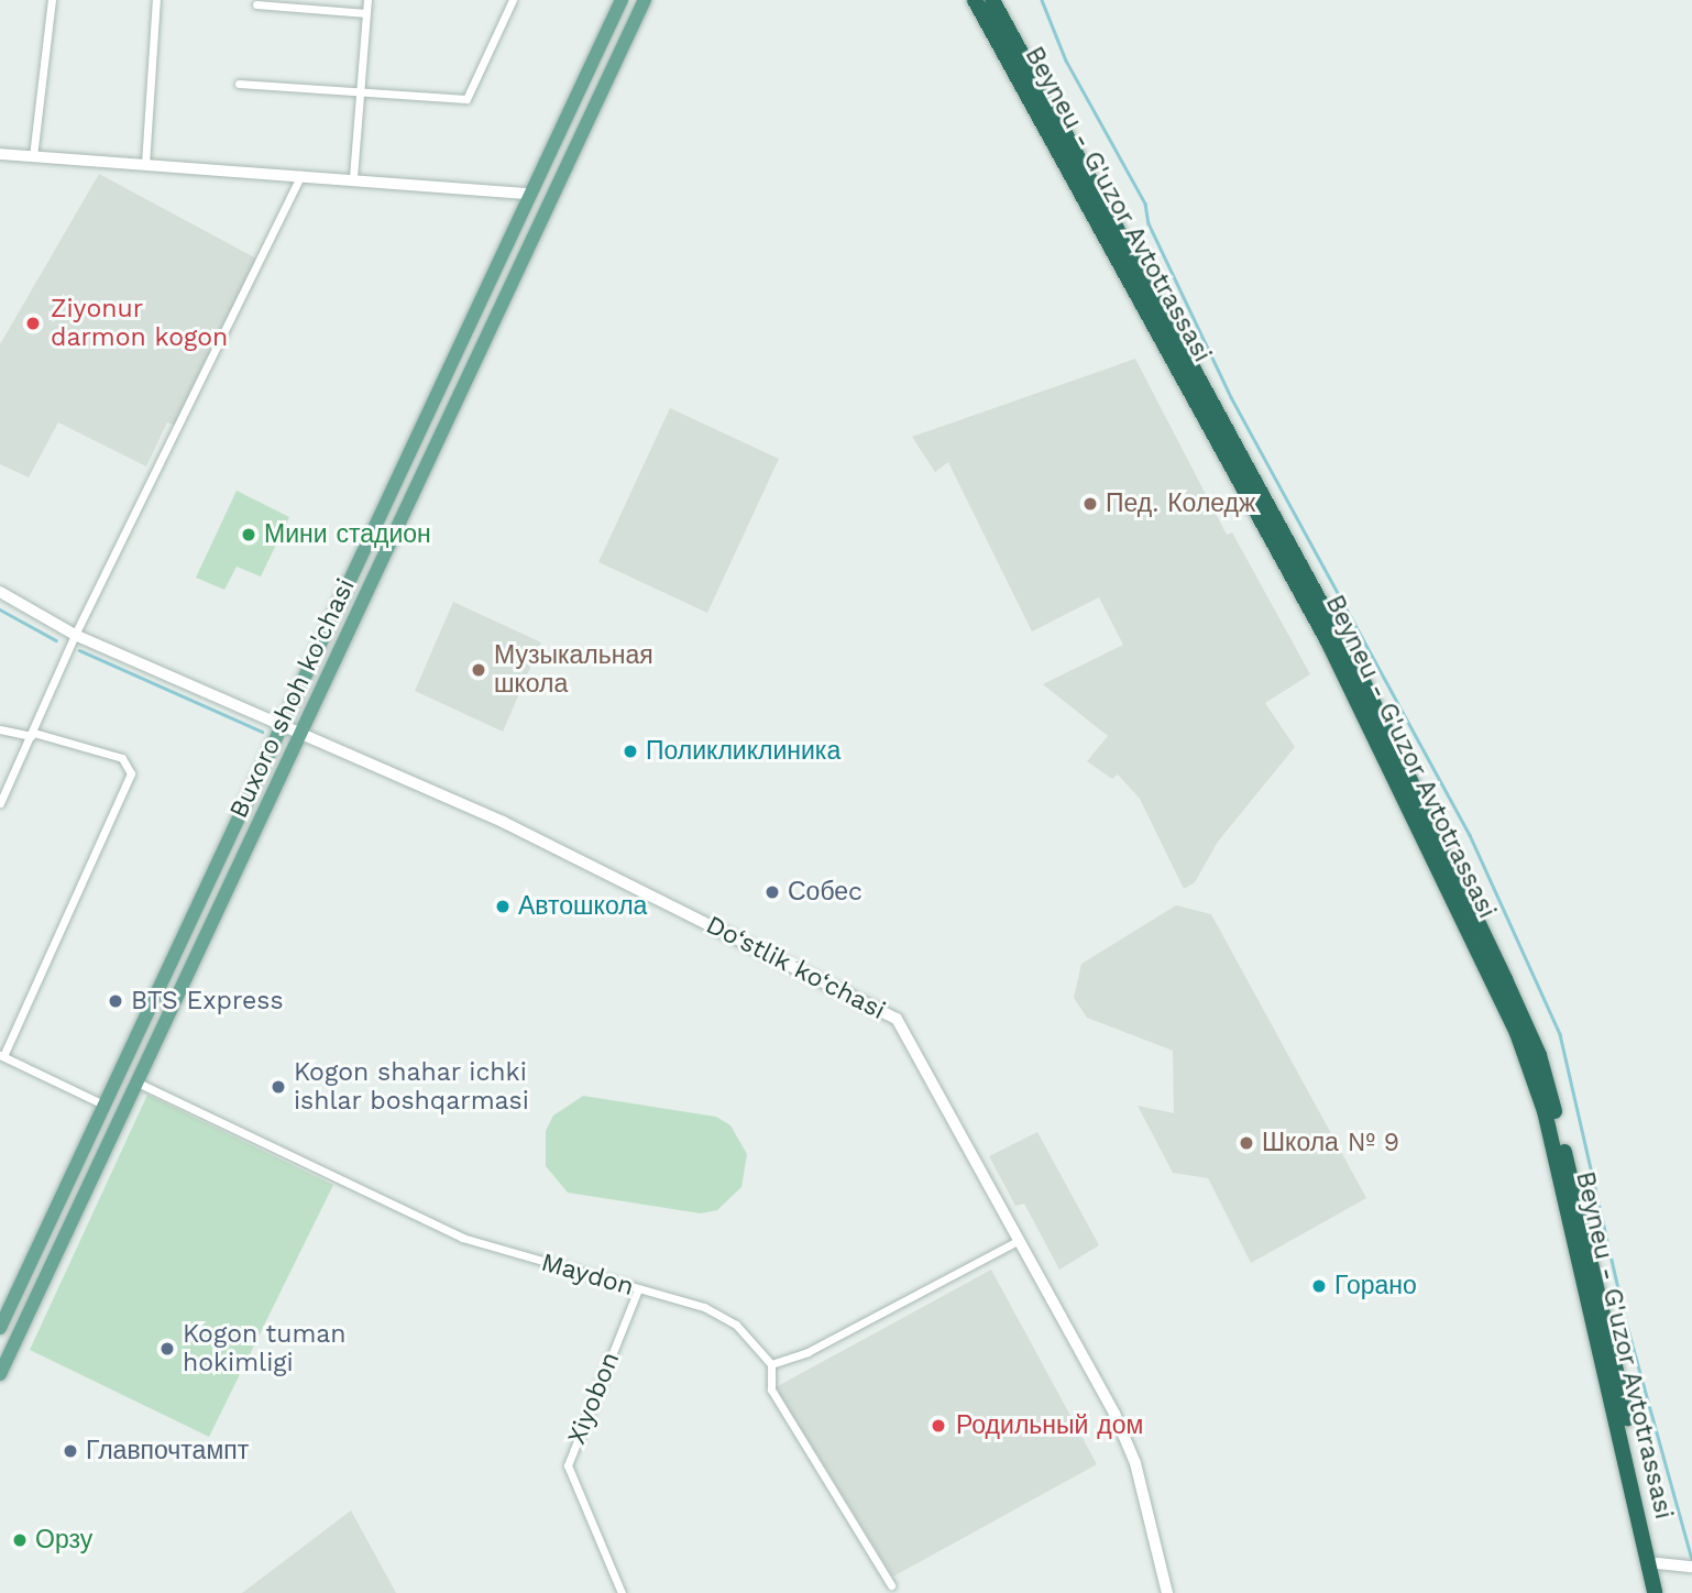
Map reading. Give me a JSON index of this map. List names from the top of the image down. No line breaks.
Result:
{"streets":{"highway":["Beyneu - G'uzor Avtotrassasi"],"main road":["Buxoro shoh ko'chasi"],"street":["Do‘stlik ko‘chasi","Maydon","Xiyobon"]},"crossings":[["Buxoro shoh ko'chasi","Do‘stlik ko‘chasi"],["Buxoro shoh ko'chasi","Maydon"],["Maydon","Xiyobon"]],"places":["Ziyonur darmon kogon","Пед. Коледж","Мини стадион","Музыкальная школа","Поликликлиника","Собеc","Автошкола","BTS Express","Kogon shahar ichki ishlar boshqarmasi","Школа № 9","Горано","Kogon tuman hokimligi","Родильный дом","Главпочтампт","Орзу"]}
